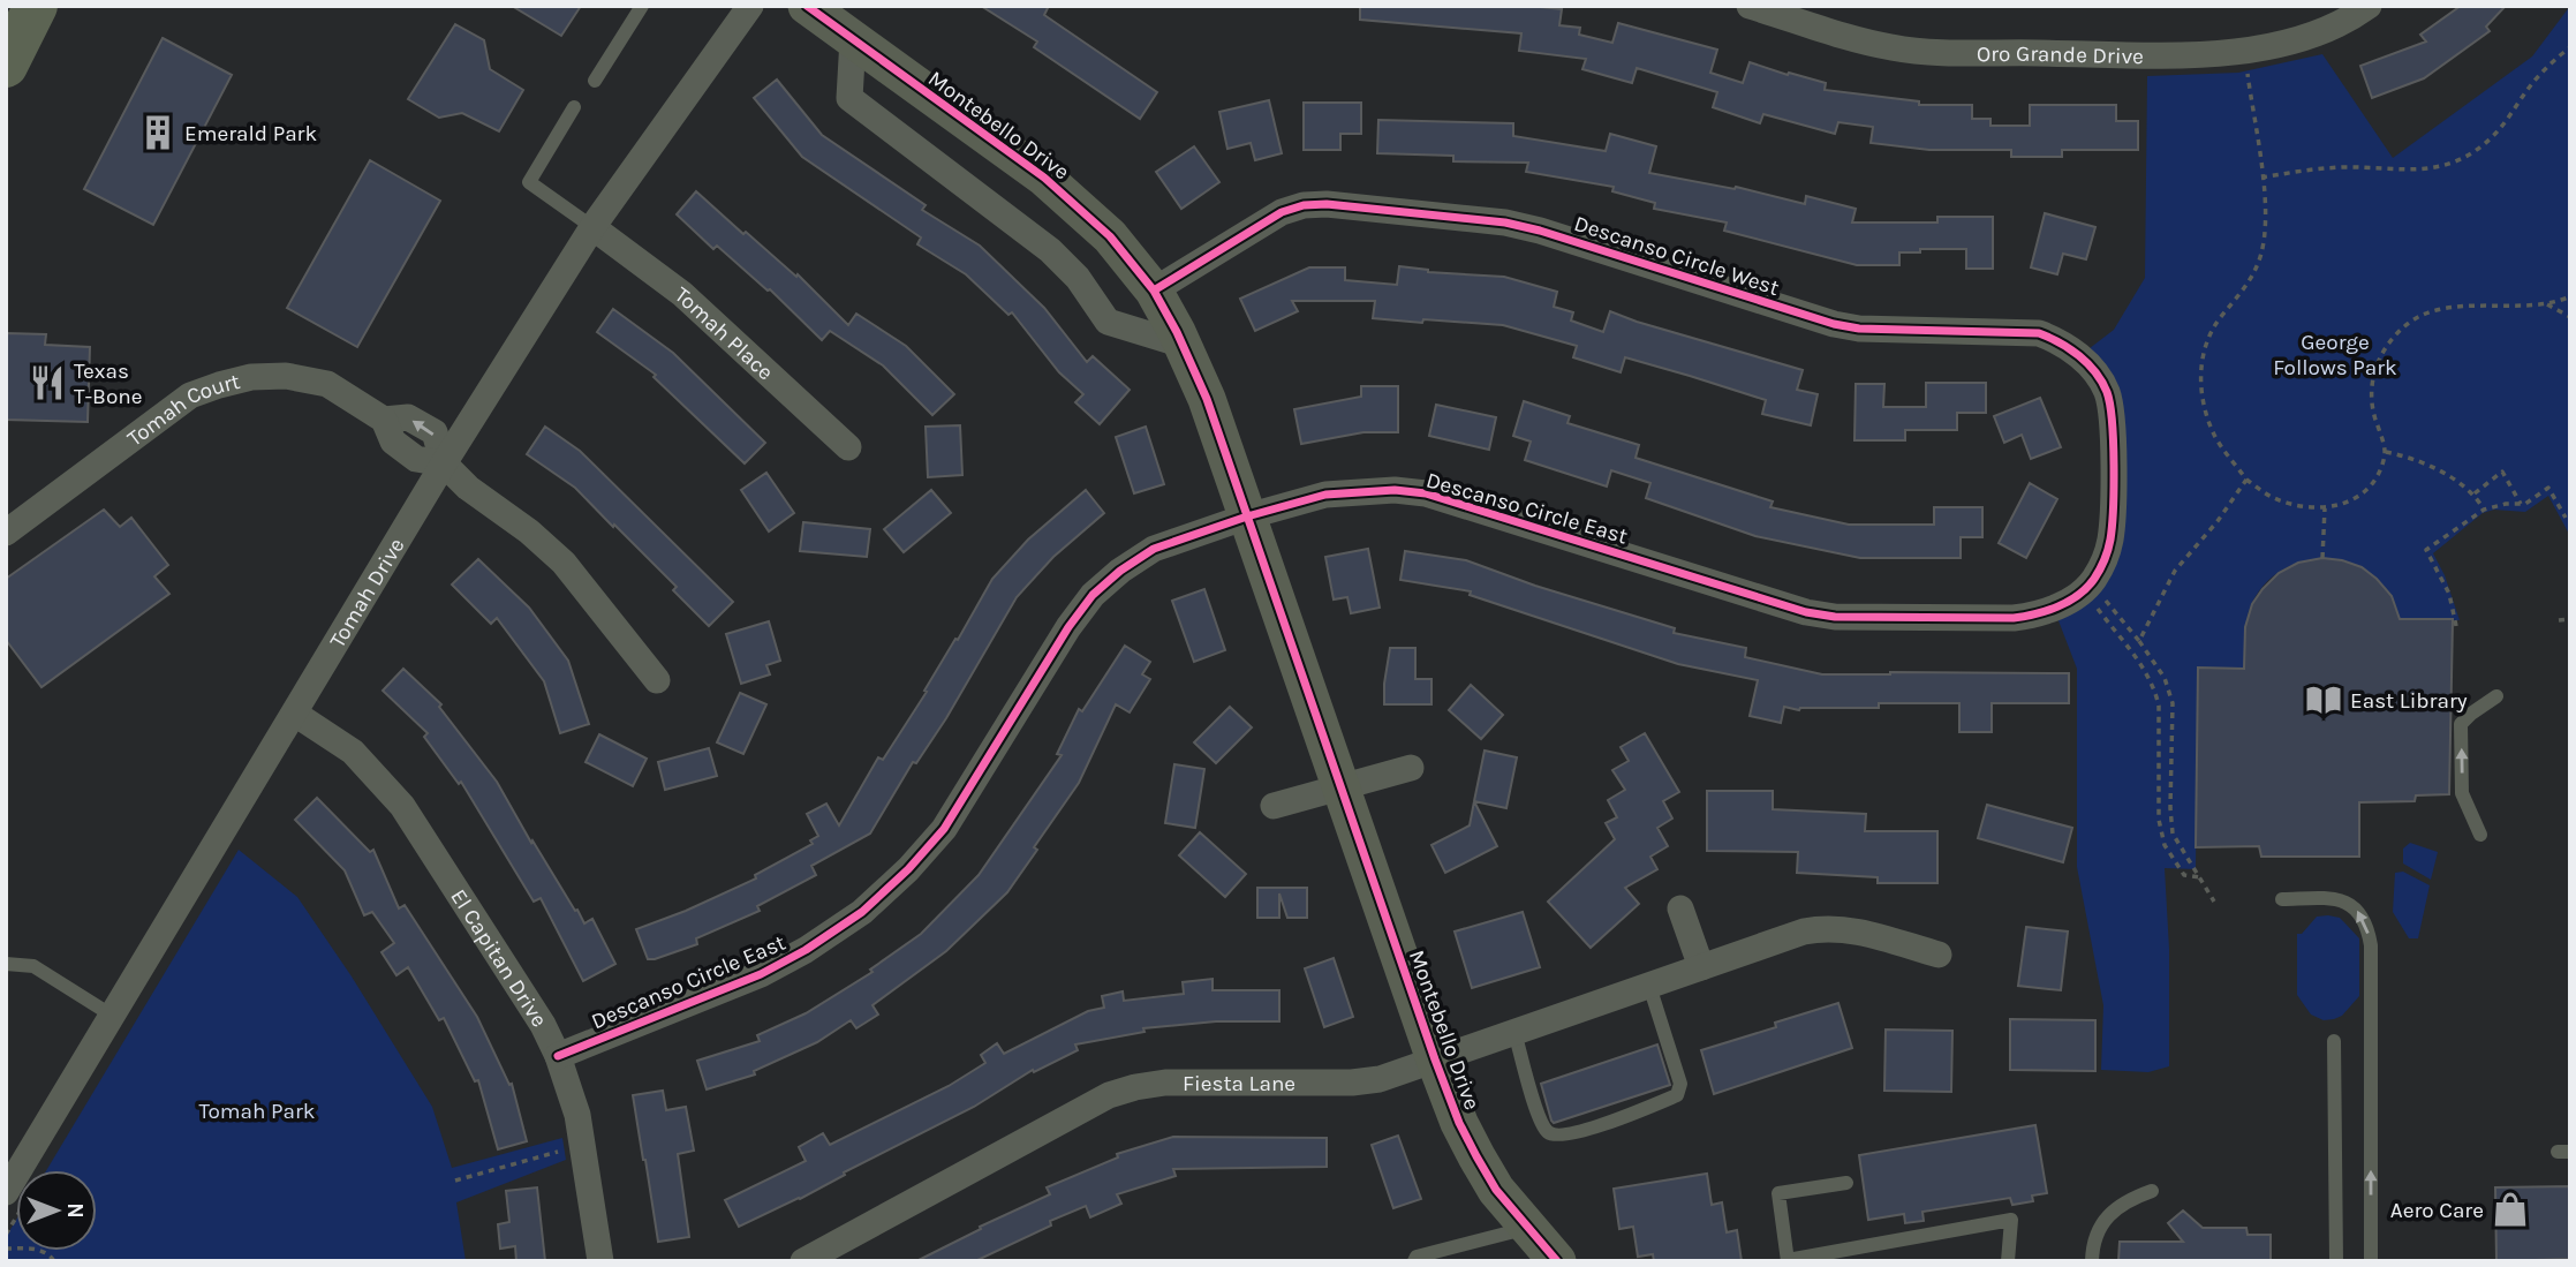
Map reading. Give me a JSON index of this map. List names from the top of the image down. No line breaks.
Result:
{"streets":{"street":["Oro Grande Drive","Montebello Drive","Descanso Circle West","Tomah Place","Tomah Court","Descanso Circle East","Tomah Drive","El Capitan Drive","Fiesta Lane"]},"crossings":[["Montebello Drive","Descanso Circle West"],["Montebello Drive","Descanso Circle East"],["Montebello Drive","Fiesta Lane"],["Descanso Circle West","Descanso Circle East"],["Tomah Place","Tomah Drive"],["Tomah Court","Tomah Drive"],["Descanso Circle East","El Capitan Drive"],["Tomah Drive","El Capitan Drive"]],"parks":["George Follows Park","Tomah Park"],"places":{"building":["Emerald Park"],"restaurant":["Texas T-Bone"],"library":["East Library"],"shop":["Aero Care"]},"north":"right"}
